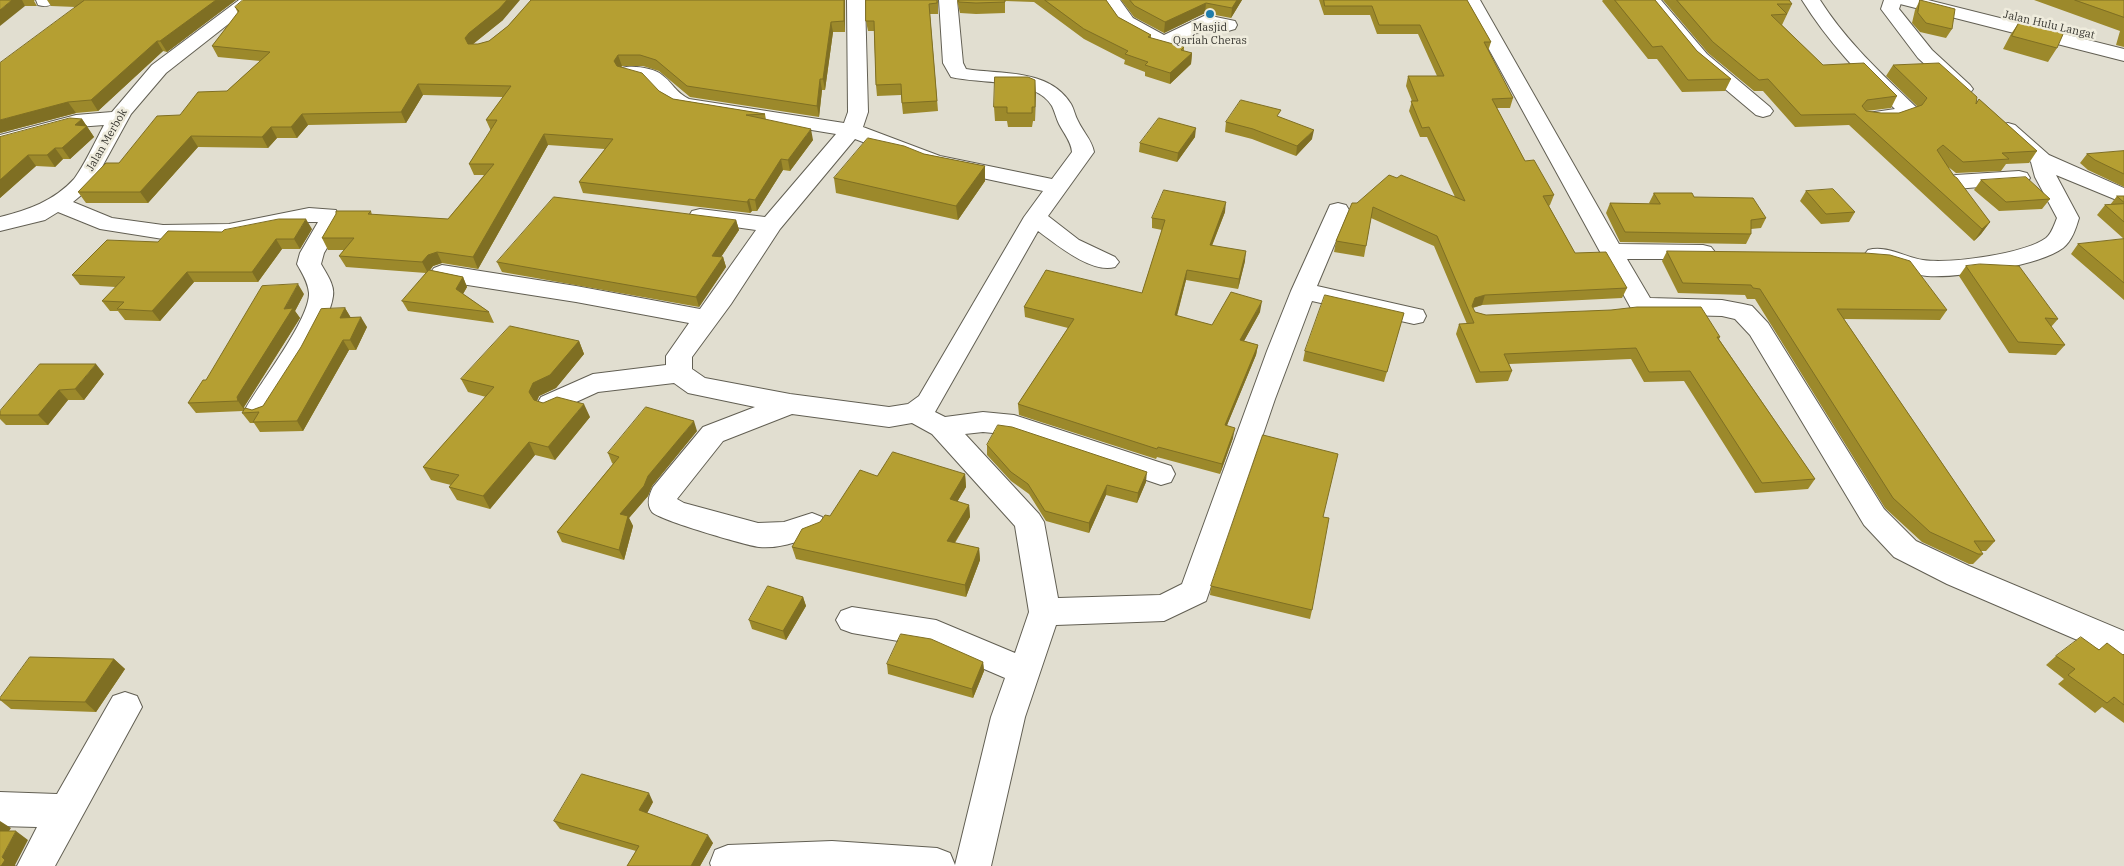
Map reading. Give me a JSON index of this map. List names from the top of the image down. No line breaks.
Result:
{"streets":{"street":["Jalan Hulu Langat","Jalan Merbok"]},"places":["Masjid Qariah Cheras"]}
